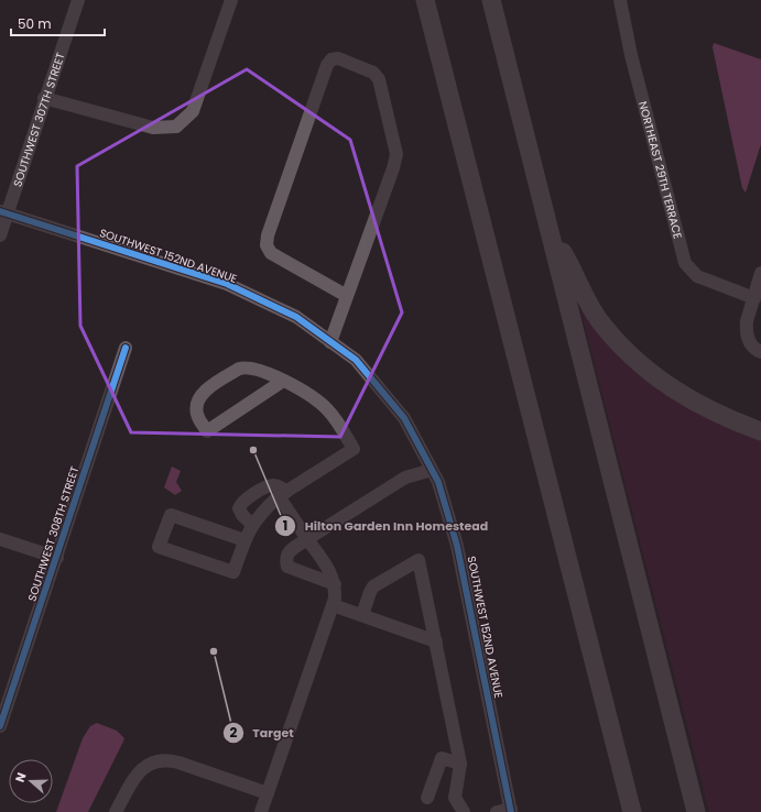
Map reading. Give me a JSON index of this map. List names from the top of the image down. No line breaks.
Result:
{"streets":{"street":["SOUTHWEST 307TH STREET","NORTHEAST 29TH TERRACE","SOUTHWEST 152ND AVENUE","SOUTHWEST 308TH STREET"]},"crossings":[["SOUTHWEST 307TH STREET","SOUTHWEST 152ND AVENUE"]],"places":["Hilton Garden Inn Homestead","Target"],"scale_bar":"50 m","north":"left"}
